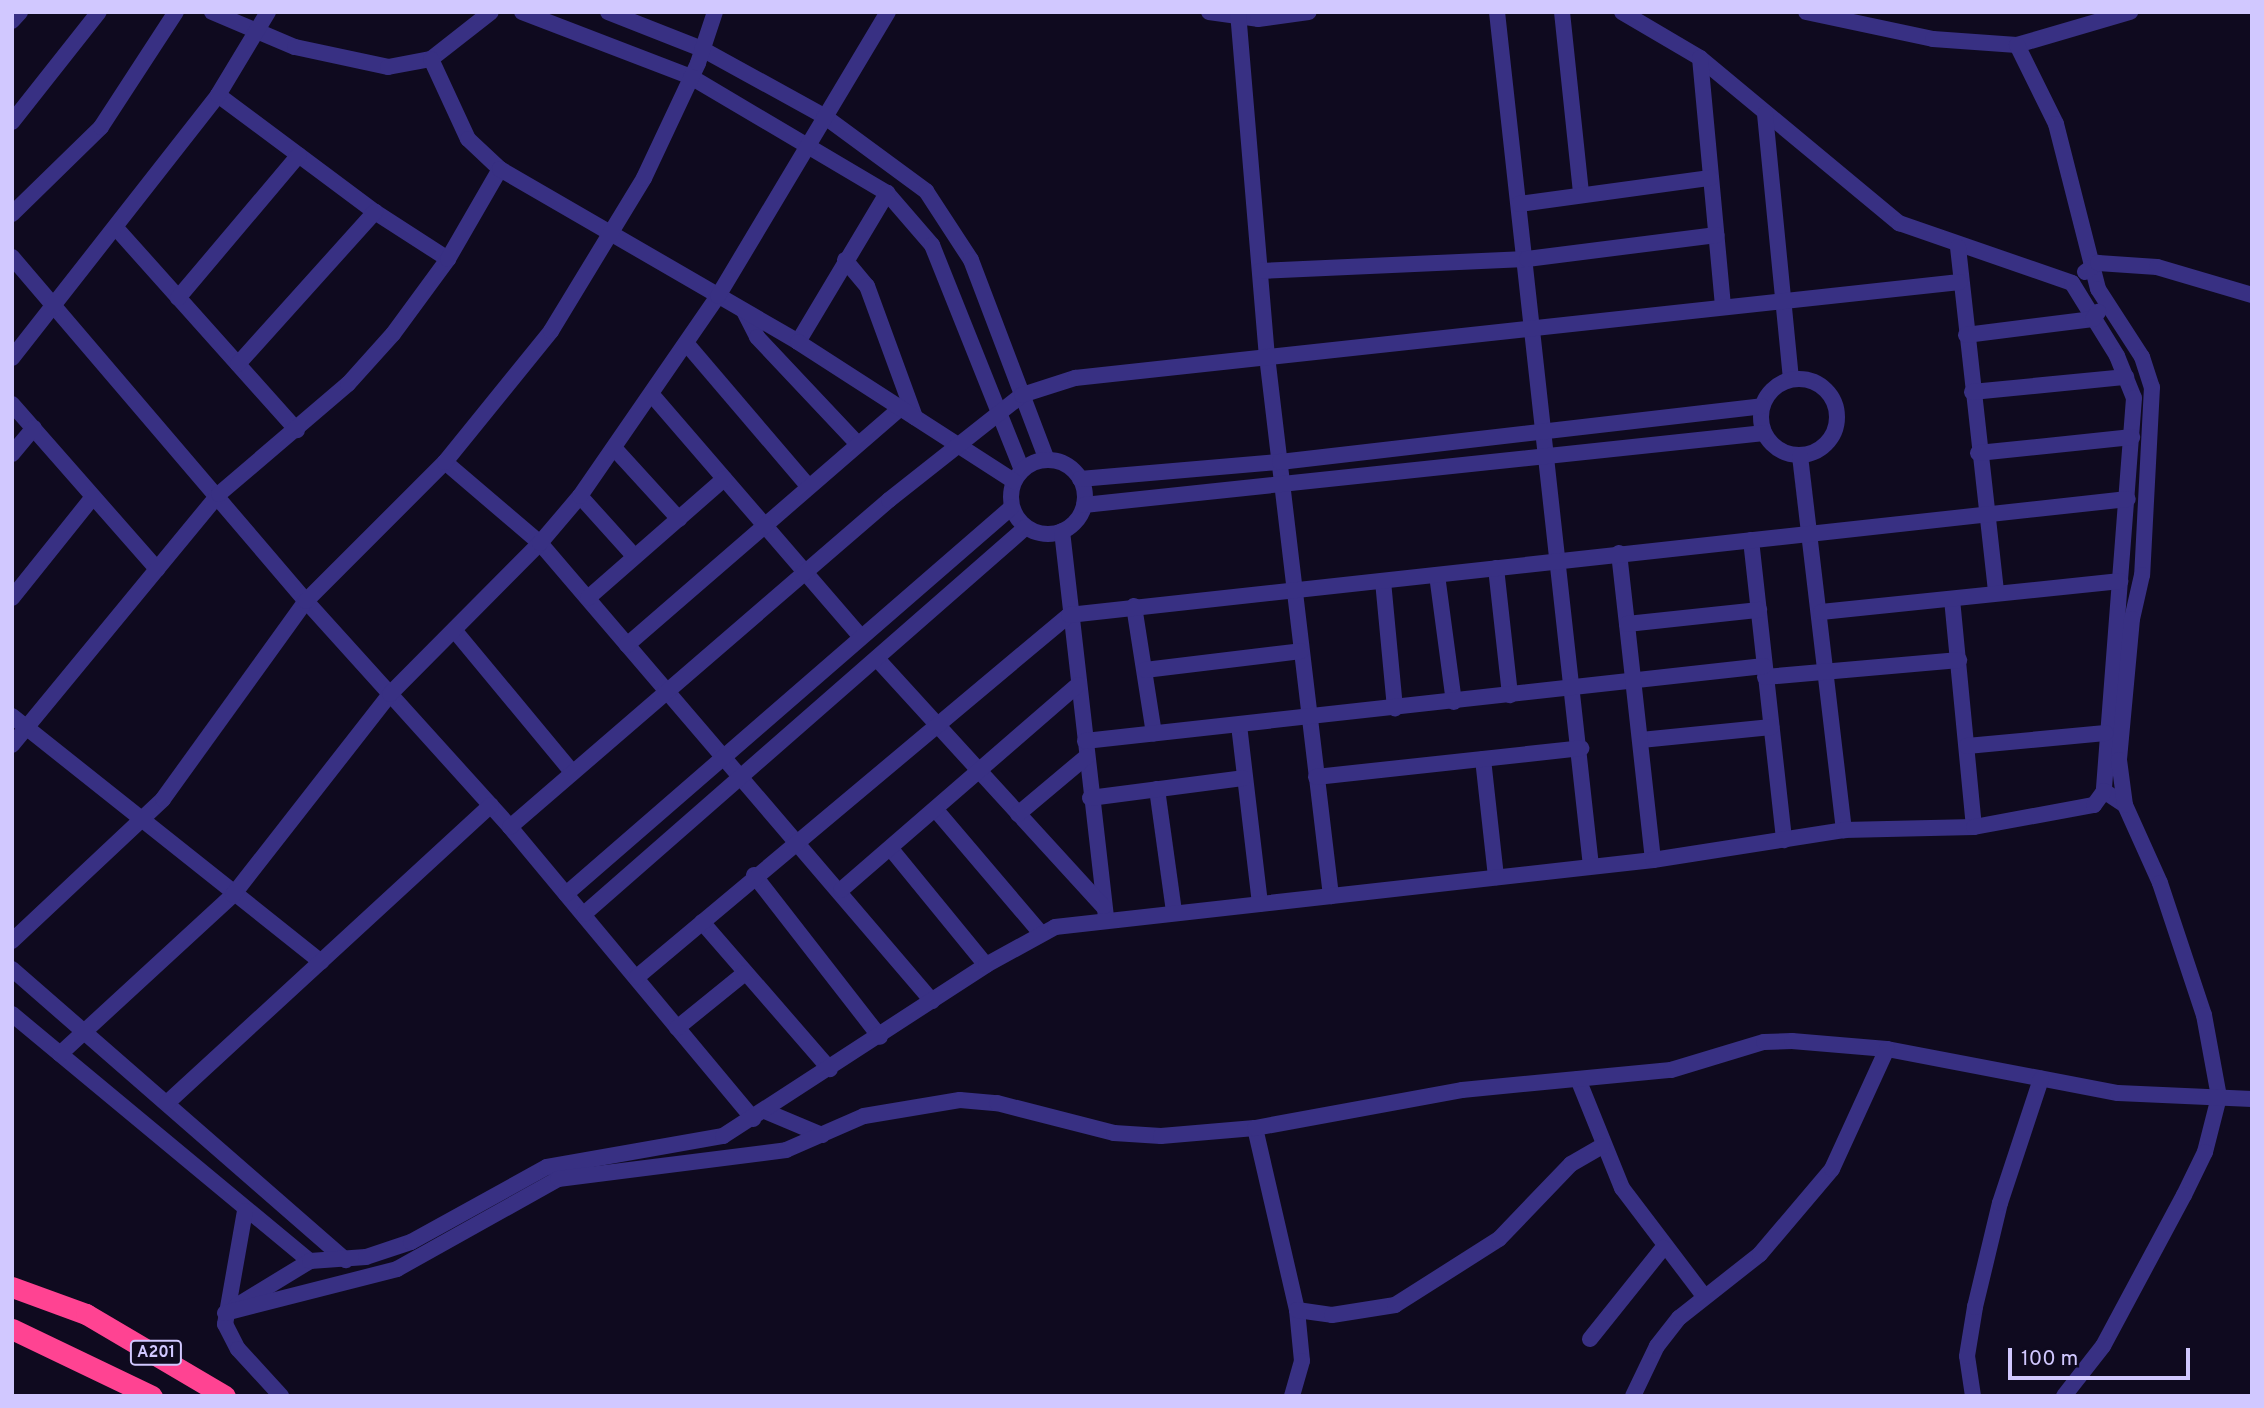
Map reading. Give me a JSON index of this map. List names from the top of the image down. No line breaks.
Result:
{"streets":{"highway":["A201"]},"scale_bar":"100 m"}
